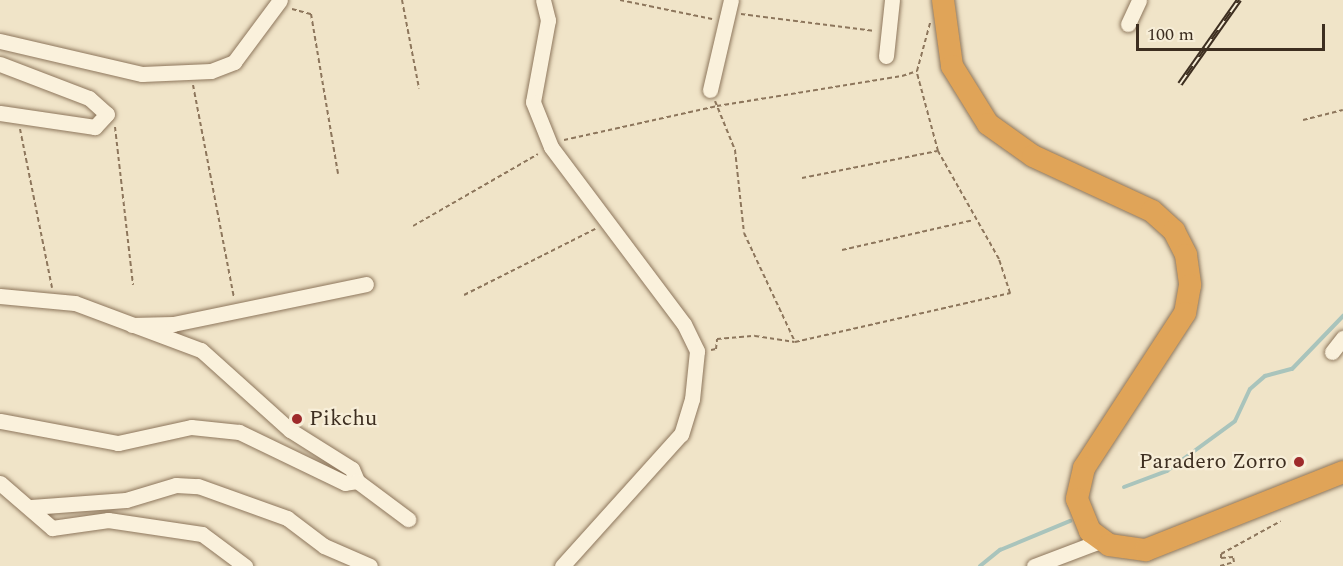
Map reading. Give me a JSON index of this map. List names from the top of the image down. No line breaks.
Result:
{"places":["Pikchu","Paradero Zorro"],"scale_bar":"100 m"}
